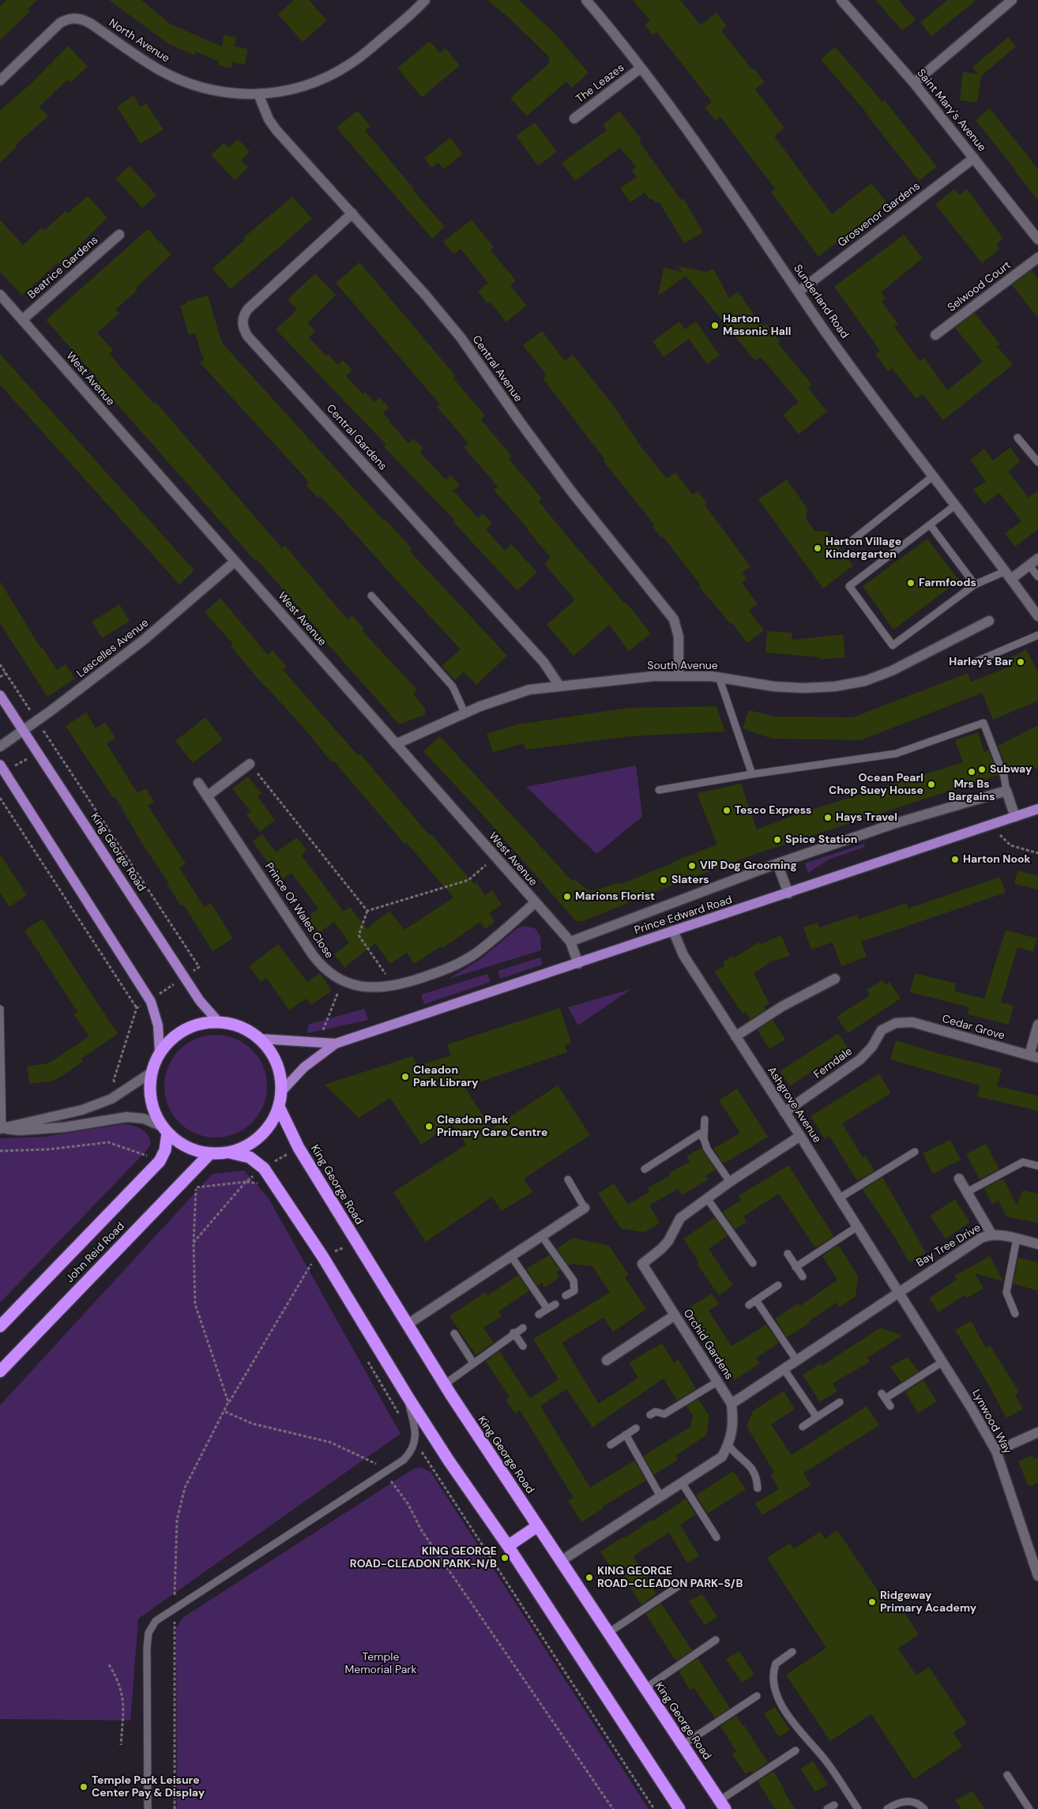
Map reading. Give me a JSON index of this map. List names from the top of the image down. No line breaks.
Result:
{"streets":{"highway":["King George Road","John Reid Road"],"main road":["Prince Edward Road"],"street":["North Avenue","The Leazes","Saint Mary's Avenue","Grosvenor Gardens","Beatrice Gardens","Selwood Court","Sunderland Road","Central Avenue","West Avenue","Central Gardens","Lascelles Avenue","South Avenue","Prince Of Wales Close","Cedar Grove","Ferndale","Ashgrove Avenue","Bay Tree Drive","Orchid Gardens","Lynwood Way"]},"crossings":[["North Avenue","Central Avenue"],["The Leazes","Sunderland Road"],["Saint Mary's Avenue","Grosvenor Gardens"],["Grosvenor Gardens","Sunderland Road"],["Beatrice Gardens","West Avenue"],["Central Avenue","Central Gardens"],["Central Avenue","South Avenue"],["West Avenue","Lascelles Avenue"],["West Avenue","South Avenue"],["West Avenue","Prince Of Wales Close"],["West Avenue","Prince Edward Road"],["Central Gardens","South Avenue"],["Lascelles Avenue","King George Road"],["King George Road","Prince Edward Road"],["King George Road","John Reid Road"],["King George Road","Orchid Gardens"],["Prince Edward Road","Ashgrove Avenue"],["Prince Edward Road","John Reid Road"],["Cedar Grove","Ferndale"],["Ferndale","Ashgrove Avenue"],["Ashgrove Avenue","Bay Tree Drive"],["Ashgrove Avenue","Orchid Gardens"],["Ashgrove Avenue","Lynwood Way"],["Bay Tree Drive","Orchid Gardens"],["Bay Tree Drive","Lynwood Way"]],"parks":["Temple Memorial Park"],"places":["Harton Masonic Hall","Harton Village Kindergarten","Farmfoods","Harley’s Bar","Subway","Mrs Bs Bargains","Ocean Pearl Chop Suey House","Tesco Express","Hays Travel","Spice Station","Harton Nook","VIP Dog Grooming","Slaters","Marions Florist","Cleadon Park Library","Cleadon Park Primary Care Centre","KING GEORGE ROAD-CLEADON PARK-N/B","KING GEORGE ROAD-CLEADON PARK-S/B","Ridgeway Primary Academy","Temple Park Leisure Center Pay & Display"]}
